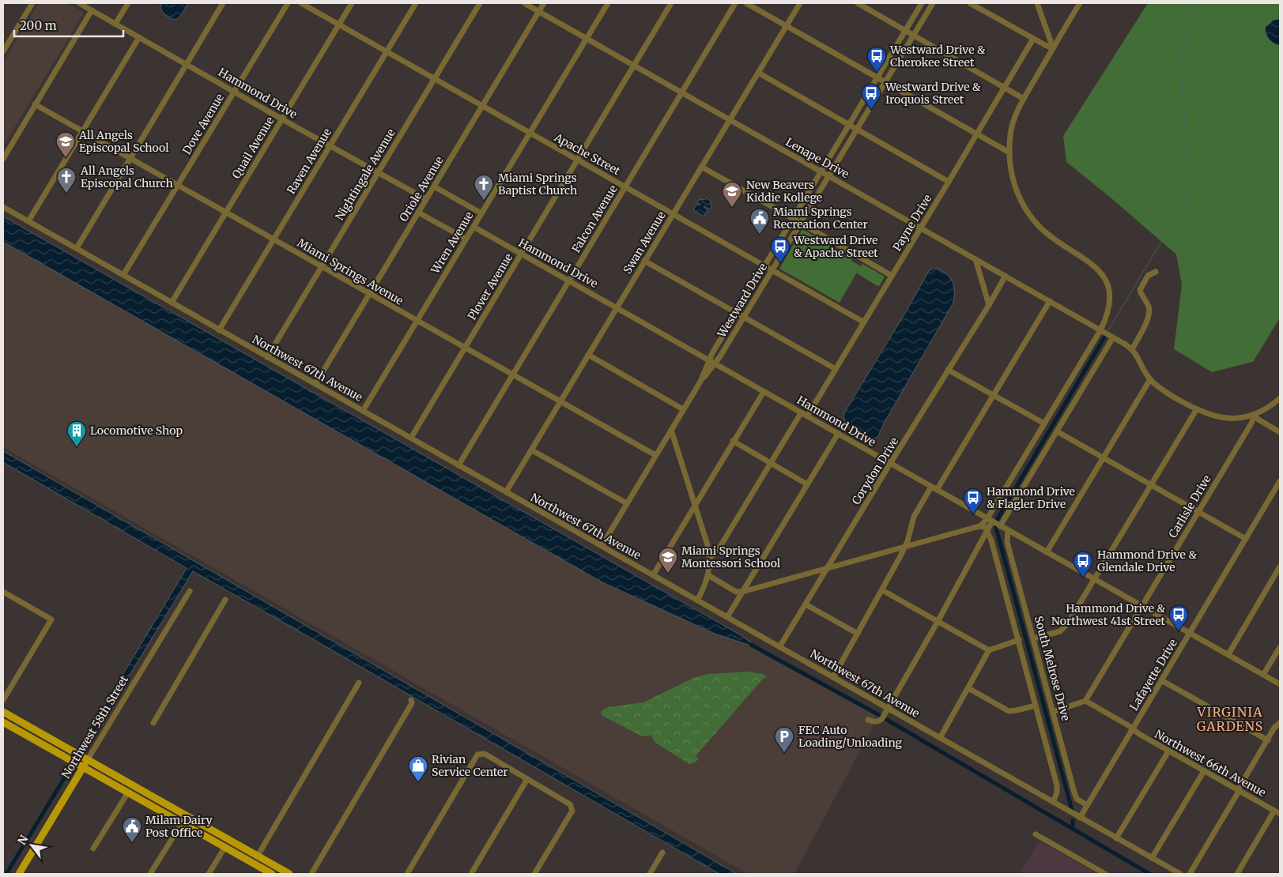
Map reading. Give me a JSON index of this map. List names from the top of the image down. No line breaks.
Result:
{"streets":{"main road":["Northwest 58th Street"],"street":["Hammond Drive","Dove Avenue","Quail Avenue","Apache Street","Lenape Drive","Raven Avenue","Nightingale Avenue","Oriole Avenue","Falcon Avenue","Payne Drive","Wren Avenue","Swan Avenue","Miami Springs Avenue","Plover Avenue","Westward Drive","Northwest 67th Avenue","Corydon Drive","Carlisle Drive","South Melrose Drive","Lafayette Drive","Northwest 66th Avenue"]},"crossings":[["Hammond Drive","Dove Avenue"],["Hammond Drive","Quail Avenue"],["Hammond Drive","Raven Avenue"],["Hammond Drive","Nightingale Avenue"],["Hammond Drive","Oriole Avenue"],["Hammond Drive","Falcon Avenue"],["Hammond Drive","Payne Drive"],["Hammond Drive","Wren Avenue"],["Hammond Drive","Swan Avenue"],["Hammond Drive","Plover Avenue"],["Hammond Drive","Westward Drive"],["Hammond Drive","Corydon Drive"],["Hammond Drive","Carlisle Drive"],["Hammond Drive","South Melrose Drive"],["Hammond Drive","Lafayette Drive"],["Dove Avenue","Miami Springs Avenue"],["Dove Avenue","Northwest 67th Avenue"],["Quail Avenue","Apache Street"],["Quail Avenue","Miami Springs Avenue"],["Quail Avenue","Northwest 67th Avenue"],["Apache Street","Raven Avenue"],["Apache Street","Nightingale Avenue"],["Apache Street","Oriole Avenue"],["Apache Street","Falcon Avenue"],["Apache Street","Payne Drive"],["Apache Street","Wren Avenue"],["Apache Street","Swan Avenue"],["Apache Street","Plover Avenue"],["Apache Street","Westward Drive"],["Lenape Drive","Oriole Avenue"],["Lenape Drive","Falcon Avenue"],["Lenape Drive","Payne Drive"],["Lenape Drive","Wren Avenue"],["Lenape Drive","Swan Avenue"],["Lenape Drive","Plover Avenue"],["Lenape Drive","Westward Drive"],["Lenape Drive","Corydon Drive"],["Raven Avenue","Miami Springs Avenue"],["Raven Avenue","Northwest 67th Avenue"],["Nightingale Avenue","Miami Springs Avenue"],["Nightingale Avenue","Northwest 67th Avenue"],["Oriole Avenue","Miami Springs Avenue"],["Oriole Avenue","Northwest 67th Avenue"],["Falcon Avenue","Miami Springs Avenue"],["Falcon Avenue","Northwest 67th Avenue"],["Wren Avenue","Miami Springs Avenue"],["Wren Avenue","Northwest 67th Avenue"],["Swan Avenue","Miami Springs Avenue"],["Swan Avenue","Northwest 67th Avenue"],["Miami Springs Avenue","Plover Avenue"],["Miami Springs Avenue","Westward Drive"],["Plover Avenue","Northwest 67th Avenue"],["Westward Drive","Northwest 67th Avenue"],["Northwest 67th Avenue","Corydon Drive"],["Northwest 67th Avenue","Lafayette Drive"],["Carlisle Drive","Northwest 66th Avenue"],["South Melrose Drive","Lafayette Drive"],["Lafayette Drive","Northwest 66th Avenue"]],"districts":["VIRGINIA GARDENS"],"places":{"bus stop":["Westward Drive & Cherokee Street","Westward Drive & Iroquois Street","Westward Drive & Apache Street","Hammond Drive & Flagler Drive","Hammond Drive & Glendale Drive","Hammond Drive & Northwest 41st Street"],"school or university":["All Angels Episcopal School","New Beavers Kiddie Kollege","Miami Springs Montessori School"],"church":["All Angels Episcopal Church","Miami Springs Baptist Church"],"public building":["Miami Springs Recreation Center","Milam Dairy Post Office"],"building":["Locomotive Shop"],"parking":["FEC Auto Loading/Unloading"],"shop":["Rivian Service Center"]},"scale_bar":"200 m","north":"top left"}
